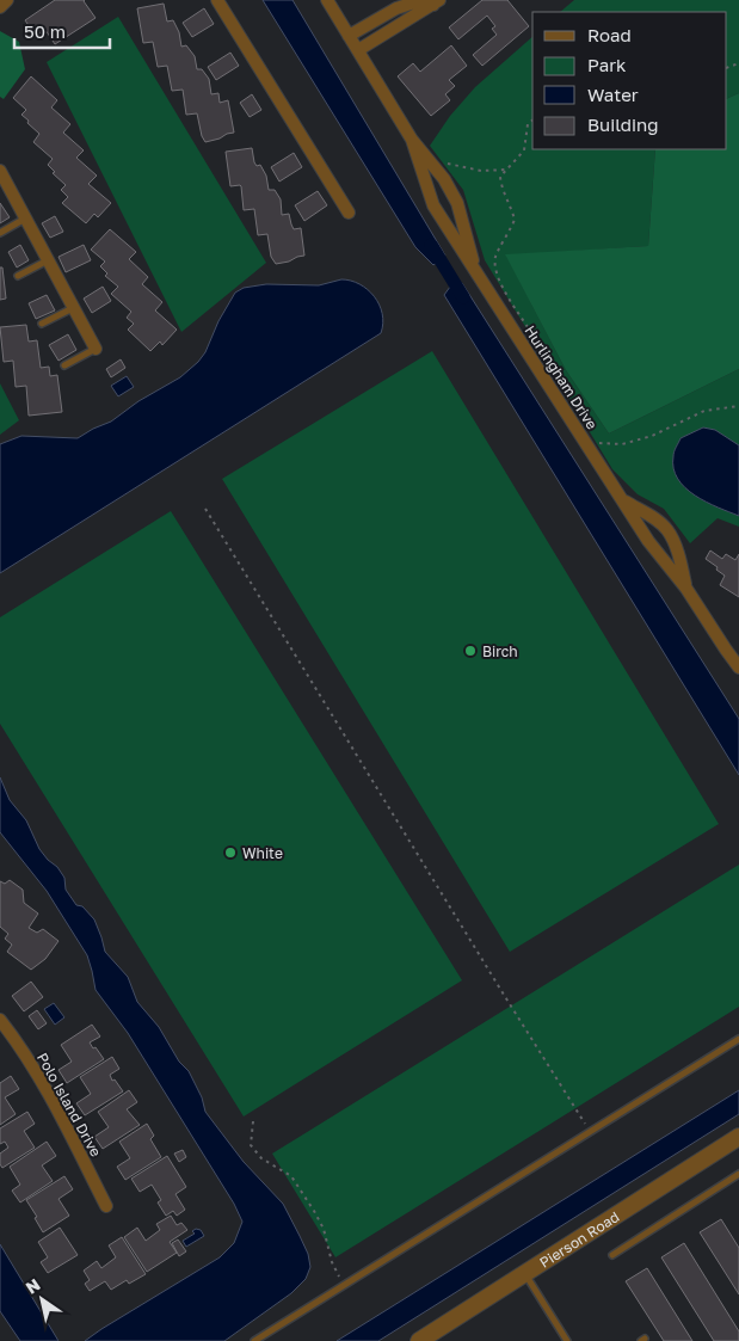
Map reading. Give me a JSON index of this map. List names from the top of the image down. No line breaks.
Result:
{"streets":{"street":["Hurlingham Drive","Polo Island Drive","Pierson Road"]},"places":["Birch","White"],"legend":["Road","Park","Water","Building"],"scale_bar":"50 m","north":"top left"}
